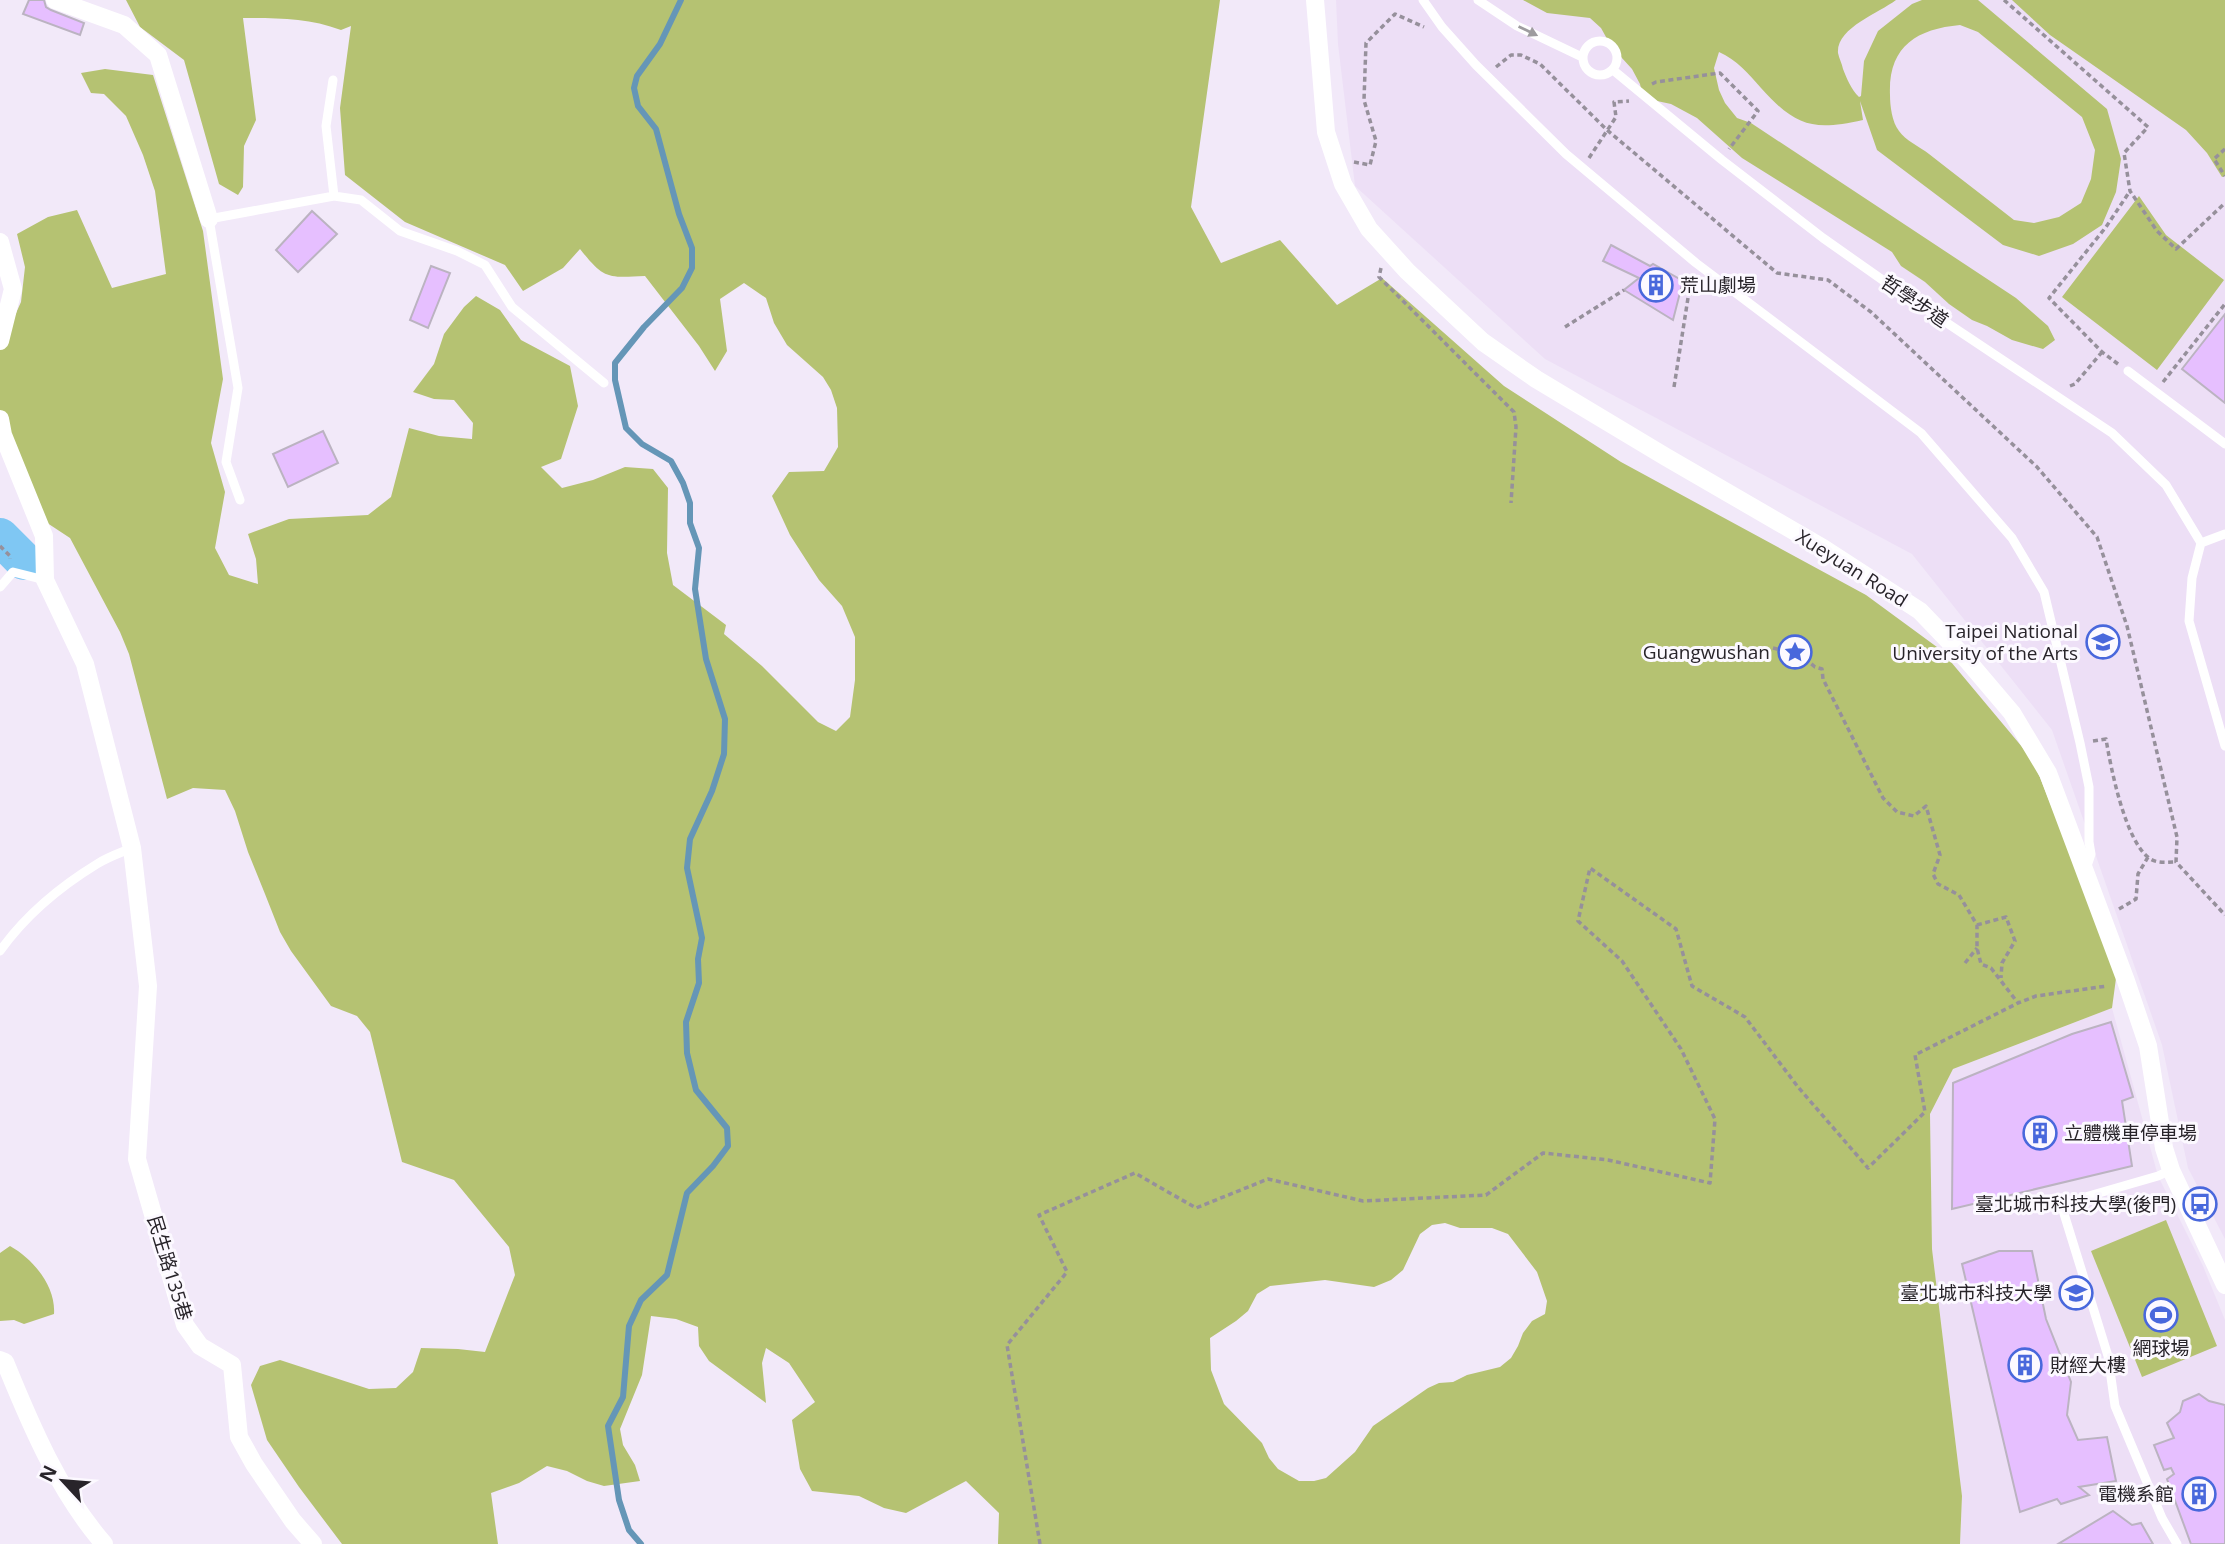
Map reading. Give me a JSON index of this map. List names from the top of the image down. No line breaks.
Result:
{"streets":{"street":["Xueyuan Road","民生路135巷"],"lane":["哲學步道"]},"places":{"building":["荒山劇場","立體機車停車場","財經大樓","電機系館"],"school or university":["Taipei National University of the Arts","臺北城市科技大學"],"place":["Guangwushan"],"bus stop":["臺北城市科技大學(後門)"],"sports":["網球場"]},"north":"top left"}
